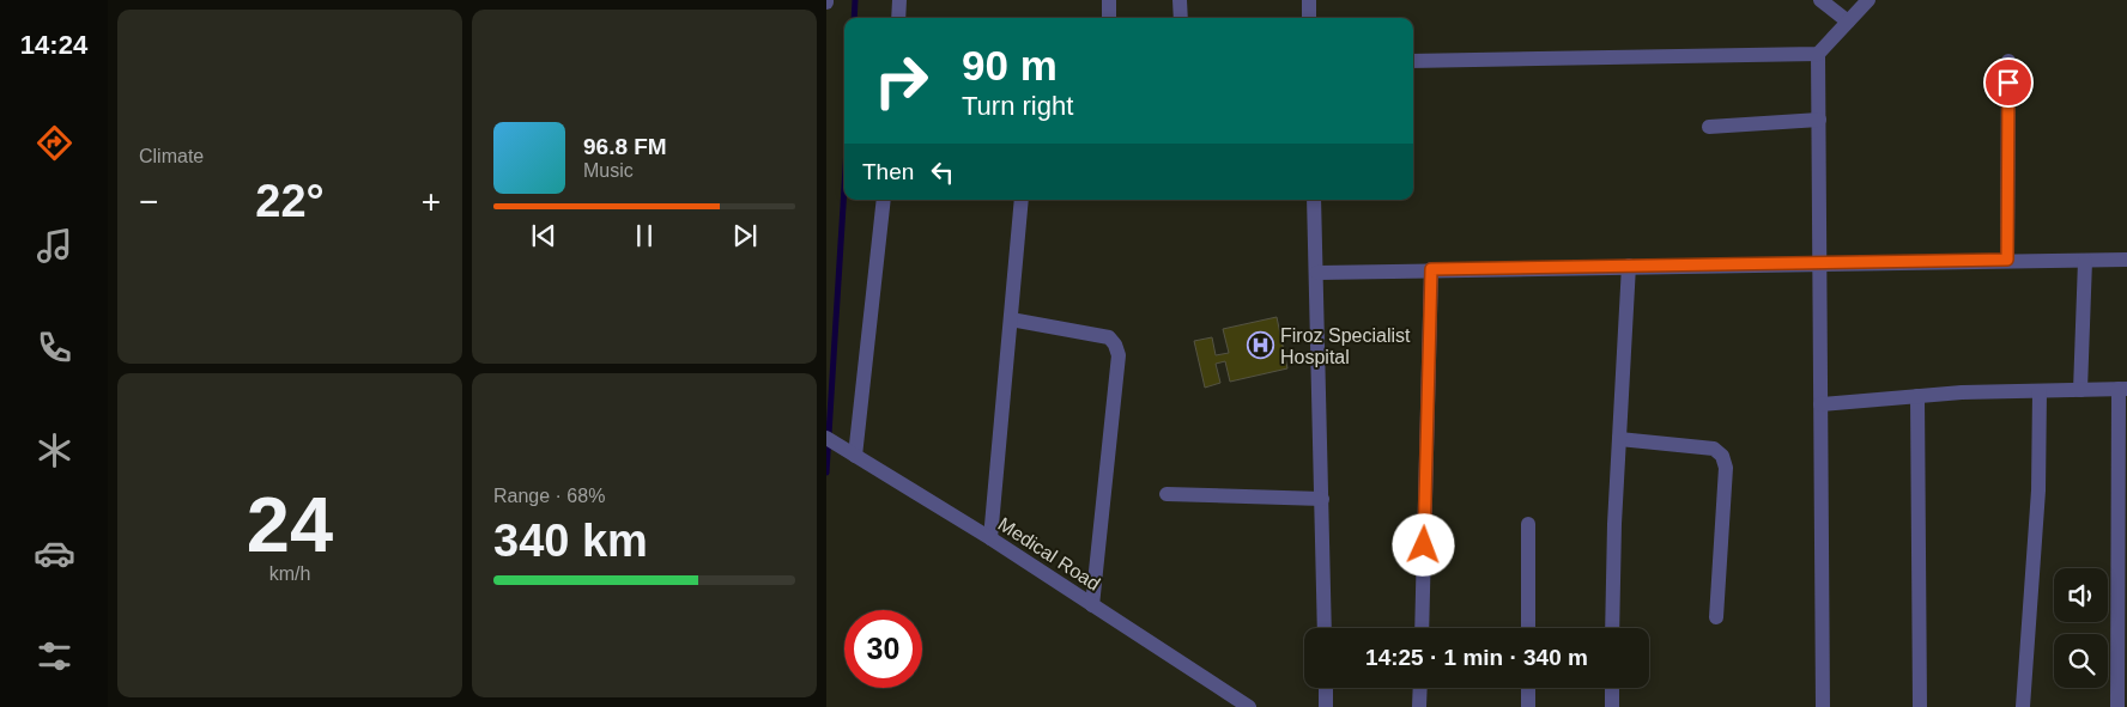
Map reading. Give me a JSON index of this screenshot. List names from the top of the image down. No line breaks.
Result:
{"streets":{"street":["Medical Road"]},"places":{"hospital":["Firoz Specialist Hospital"]},"page":{"tabs":"14:24","tile":["Climate",["24","km/h"],["Range · 68%","340 km"]],"turn":["90 m","Turn right"],"song":["96.8 FM","Music"],"then":"Then","heat":["−","22°","+"],"limit":"30","trip":"14:25 · 1 min · 340 m"}}
